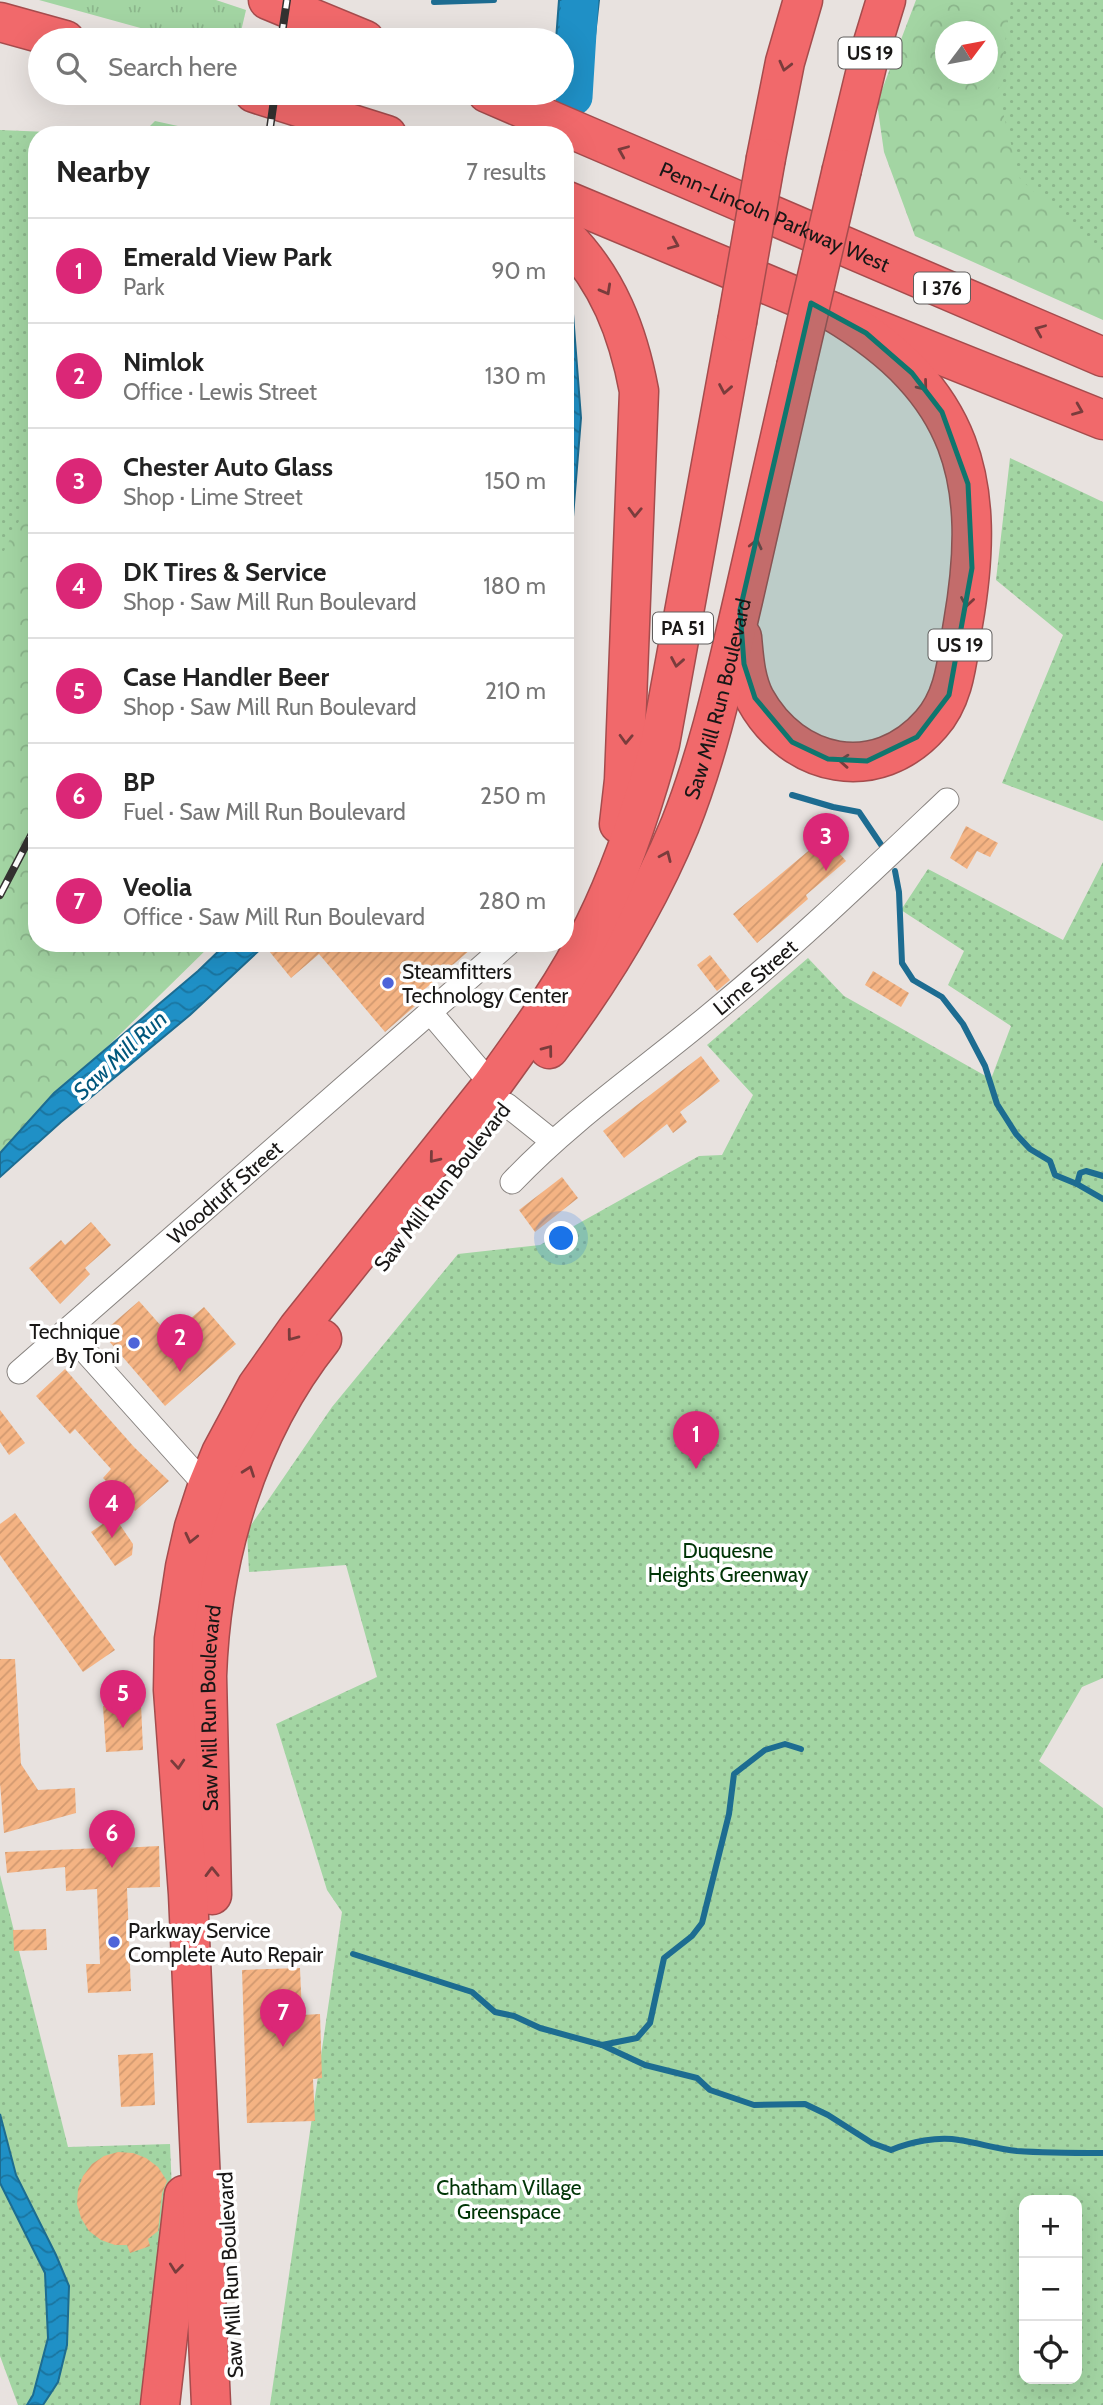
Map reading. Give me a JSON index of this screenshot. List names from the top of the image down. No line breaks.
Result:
{"streets":{"highway":["US 19","Penn-Lincoln Parkway West","I 376","PA 51","Saw Mill Run Boulevard"],"street":["Lime Street","Woodruff Street"]},"crossings":[["US 19","Saw Mill Run Boulevard"]],"water":["Saw Mill Run"],"parks":["Duquesne Heights Greenway","Chatham Village Greenspace"],"places":["Steamfitters Technology Center","Technique By Toni","Parkway Service Complete Auto Repair"],"north":"top right","page":{"search":"Search here","heading":["Nearby","7 results"],"list":[{"mark":"1","name":"Emerald View Park","note":"Park","value":"90 m"},{"mark":"2","name":"Nimlok","note":"Office · Lewis Street","value":"130 m"},{"mark":"3","name":"Chester Auto Glass","note":"Shop · Lime Street","value":"150 m"},{"mark":"4","name":"DK Tires & Service","note":"Shop · Saw Mill Run Boulevard","value":"180 m"},{"mark":"5","name":"Case Handler Beer","note":"Shop · Saw Mill Run Boulevard","value":"210 m"},{"mark":"6","name":"BP","note":"Fuel · Saw Mill Run Boulevard","value":"250 m"},{"mark":"7","name":"Veolia","note":"Office · Saw Mill Run Boulevard","value":"280 m"}],"pins":["3","2","1","4","5","6","7"],"map_buttons":["+","−"]}}
